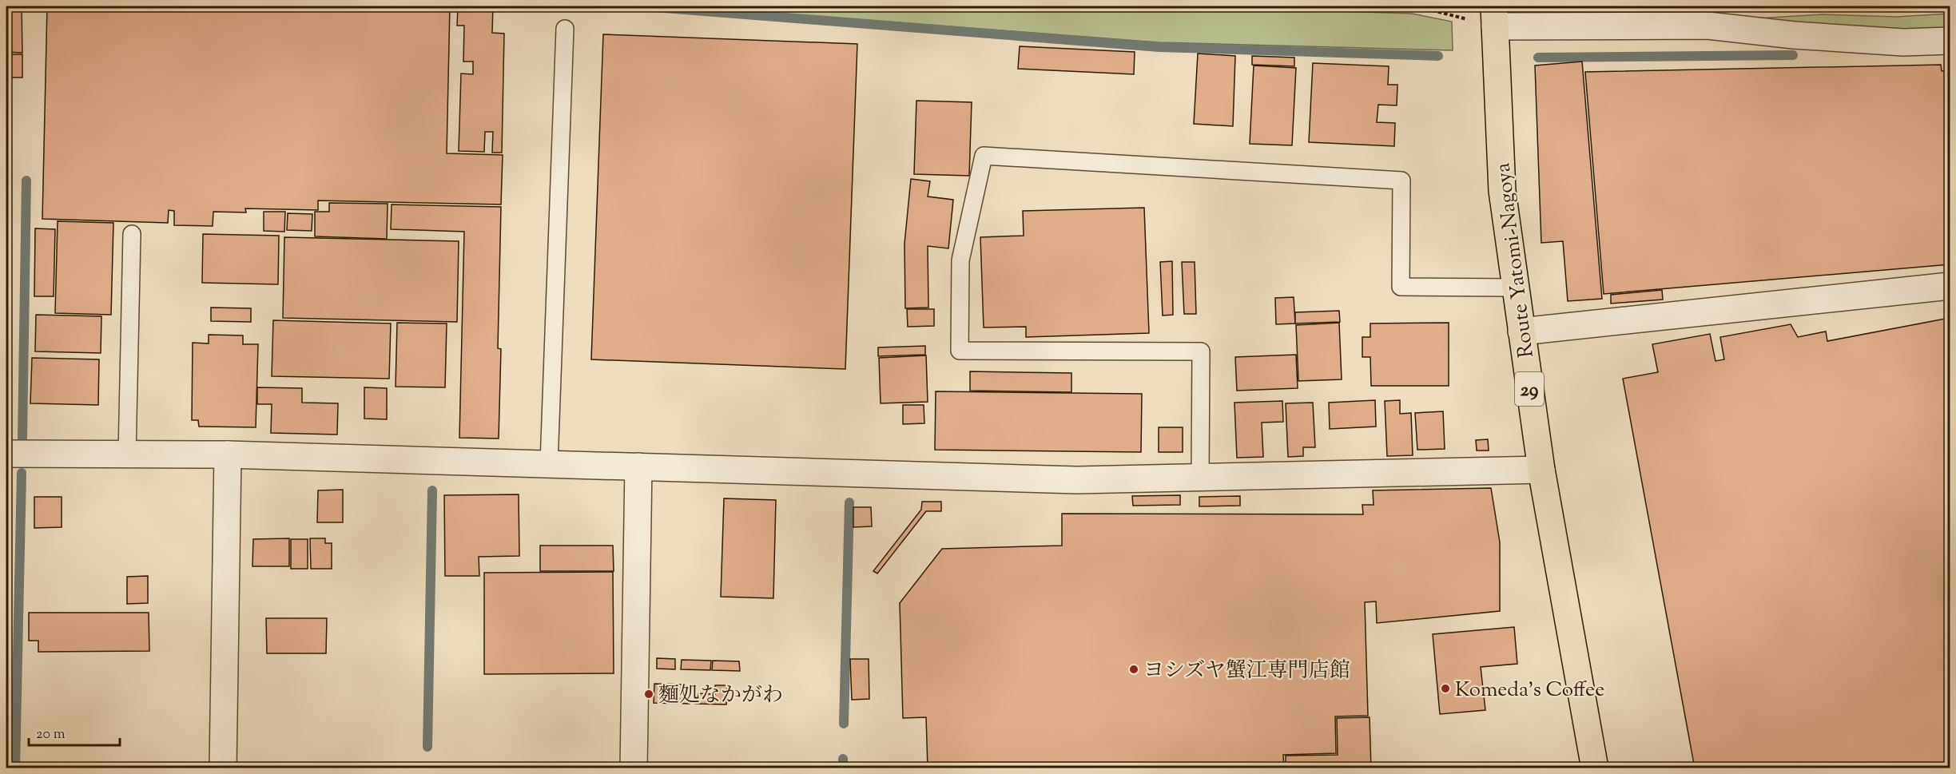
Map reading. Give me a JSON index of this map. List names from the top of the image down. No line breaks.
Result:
{"streets":{"main road":["Route Yatomi-Nagoya","29"]},"places":["ヨシズヤ蟹江専門店館","Komeda's Coffee","麵処なかがわ"],"scale_bar":"20 m"}
